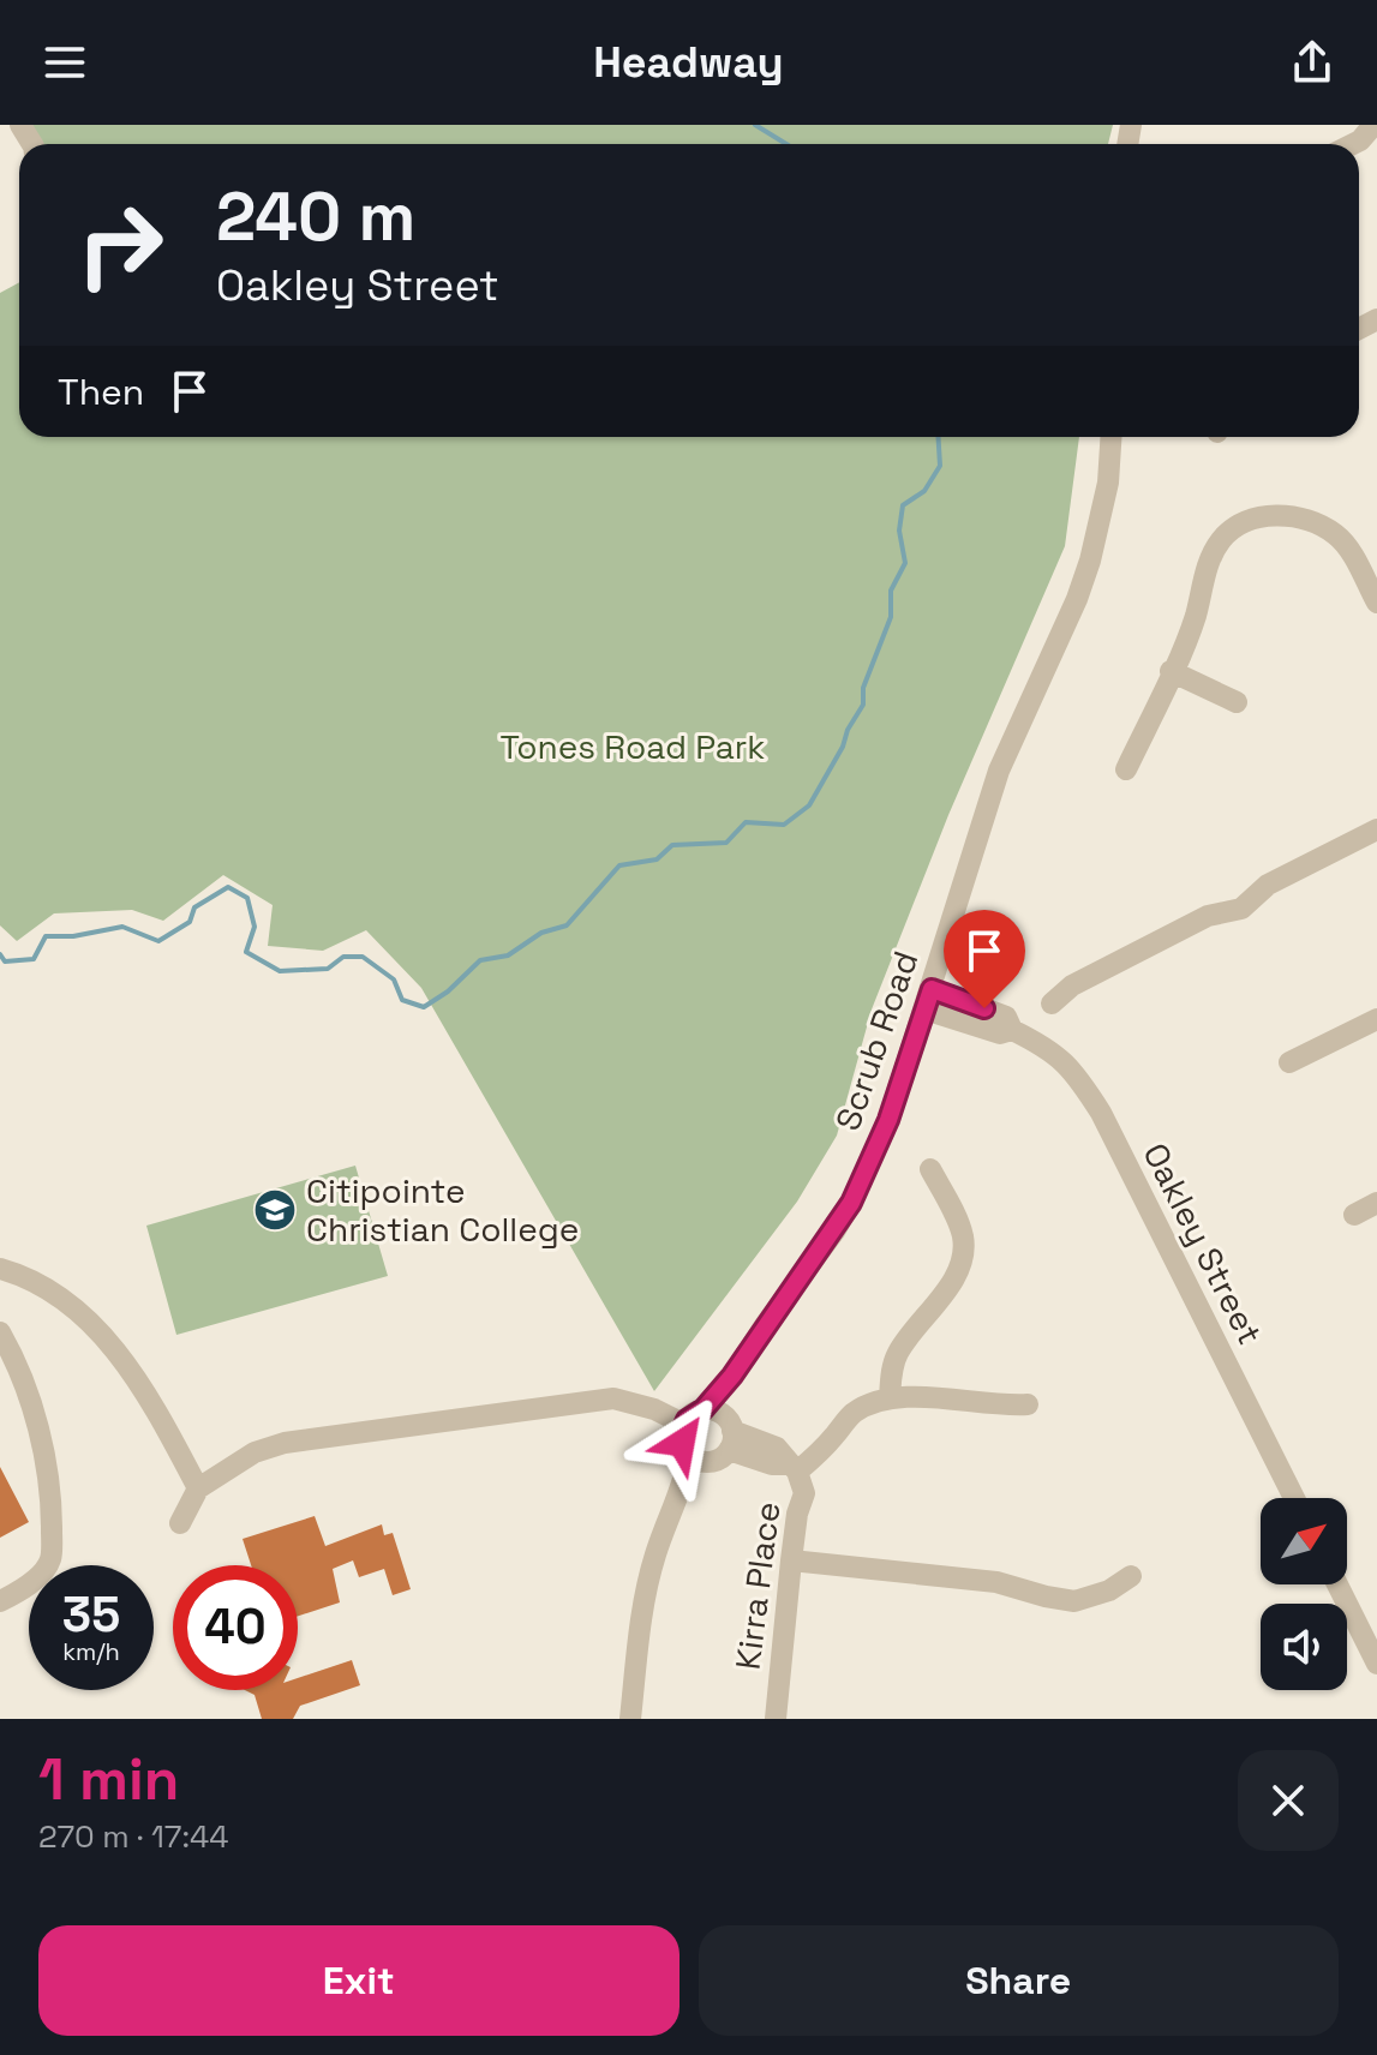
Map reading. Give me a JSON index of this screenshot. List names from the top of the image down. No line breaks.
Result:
{"streets":{"street":["Scrub Road","Oakley Street","Kirra Place"]},"crossings":[["Scrub Road","Oakley Street"],["Scrub Road","Kirra Place"]],"parks":["Tones Road Park"],"places":{"school or university":["Citipointe Christian College"]},"north":"top right","page":{"header":"Headway","turn":["240 m","Oakley Street"],"then":"Then","speed":"35 km/h","limit":"40","heading":["1 min","270 m · 17:44"],"buttons":["Exit","Share"]}}
